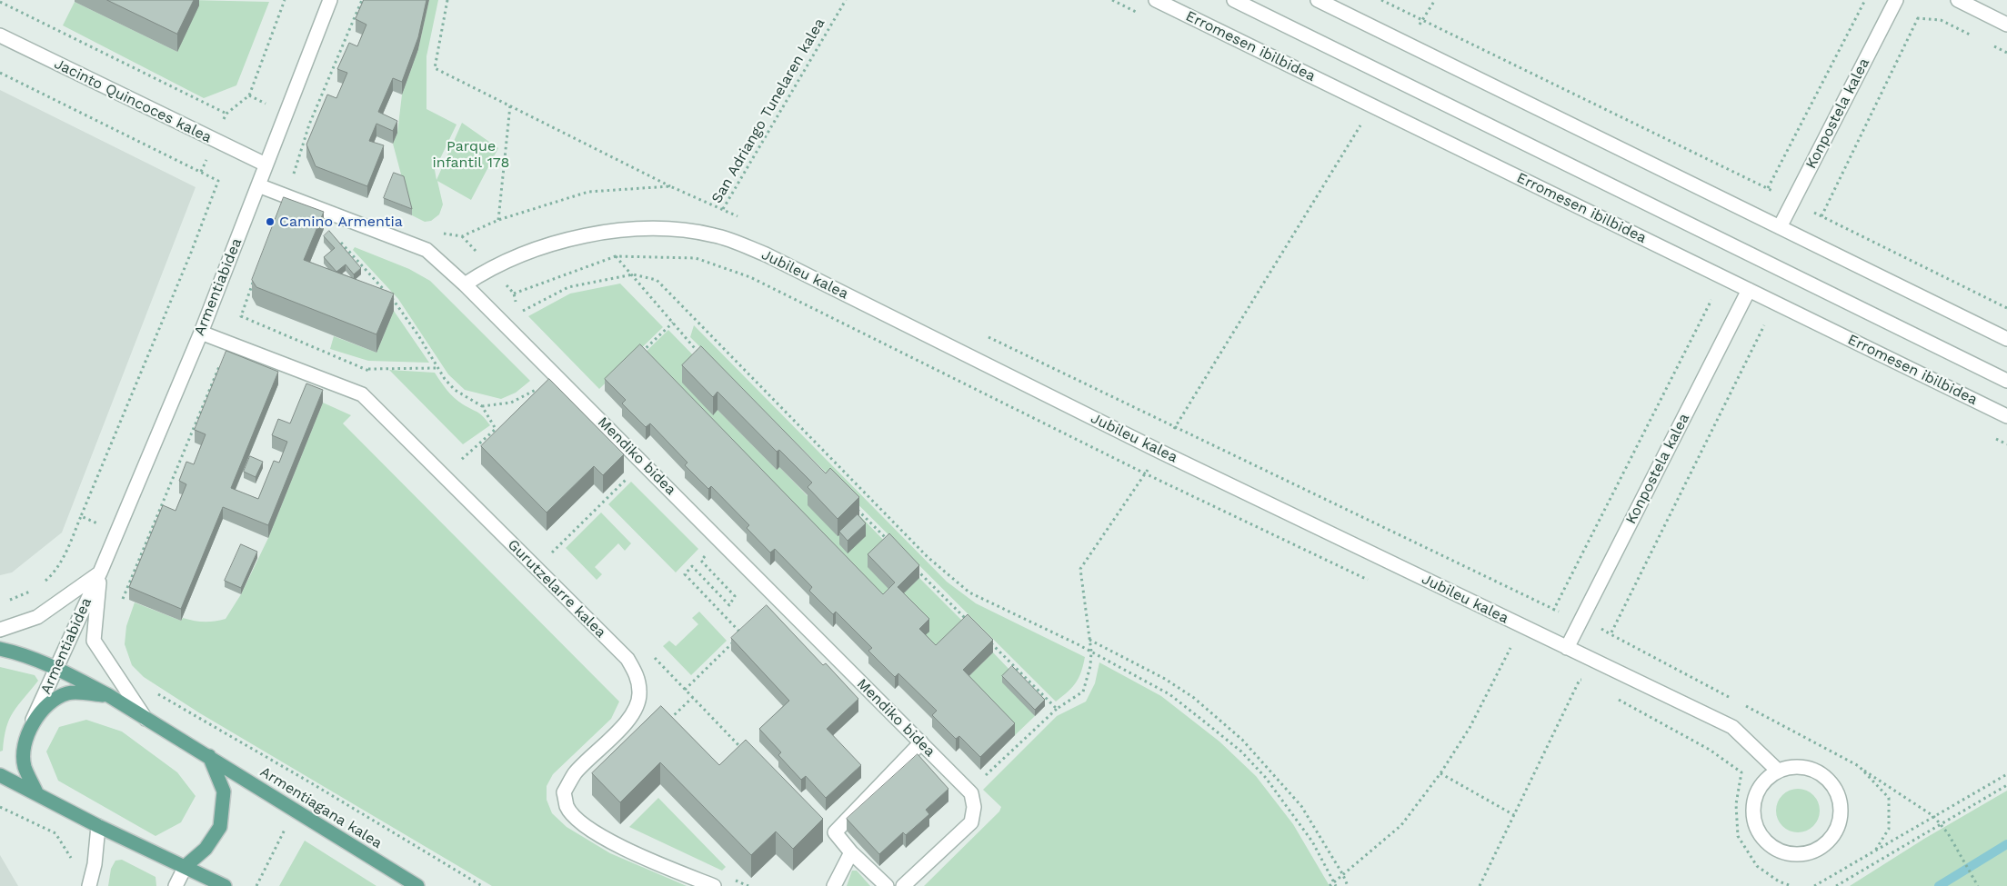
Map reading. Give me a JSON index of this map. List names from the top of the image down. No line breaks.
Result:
{"streets":{"main road":["Armentiagana kalea"],"street":["Erromesen ibilbidea","Jacinto Quincoces kalea","Konpostela kalea","Jubileu kalea","Armentiabidea","Mendiko bidea","Gurutzelarre kalea"],"path":["San Adriango Tunelaren kalea"]},"crossings":[["Erromesen ibilbidea","Konpostela kalea"],["Jacinto Quincoces kalea","Armentiabidea"],["San Adriango Tunelaren kalea","Jubileu kalea"],["Konpostela kalea","Jubileu kalea"],["Jubileu kalea","Mendiko bidea"],["Armentiabidea","Mendiko bidea"],["Armentiabidea","Gurutzelarre kalea"],["Armentiabidea","Armentiagana kalea"]],"parks":["Parque infantil 178"],"places":["Camino Armentia"]}
